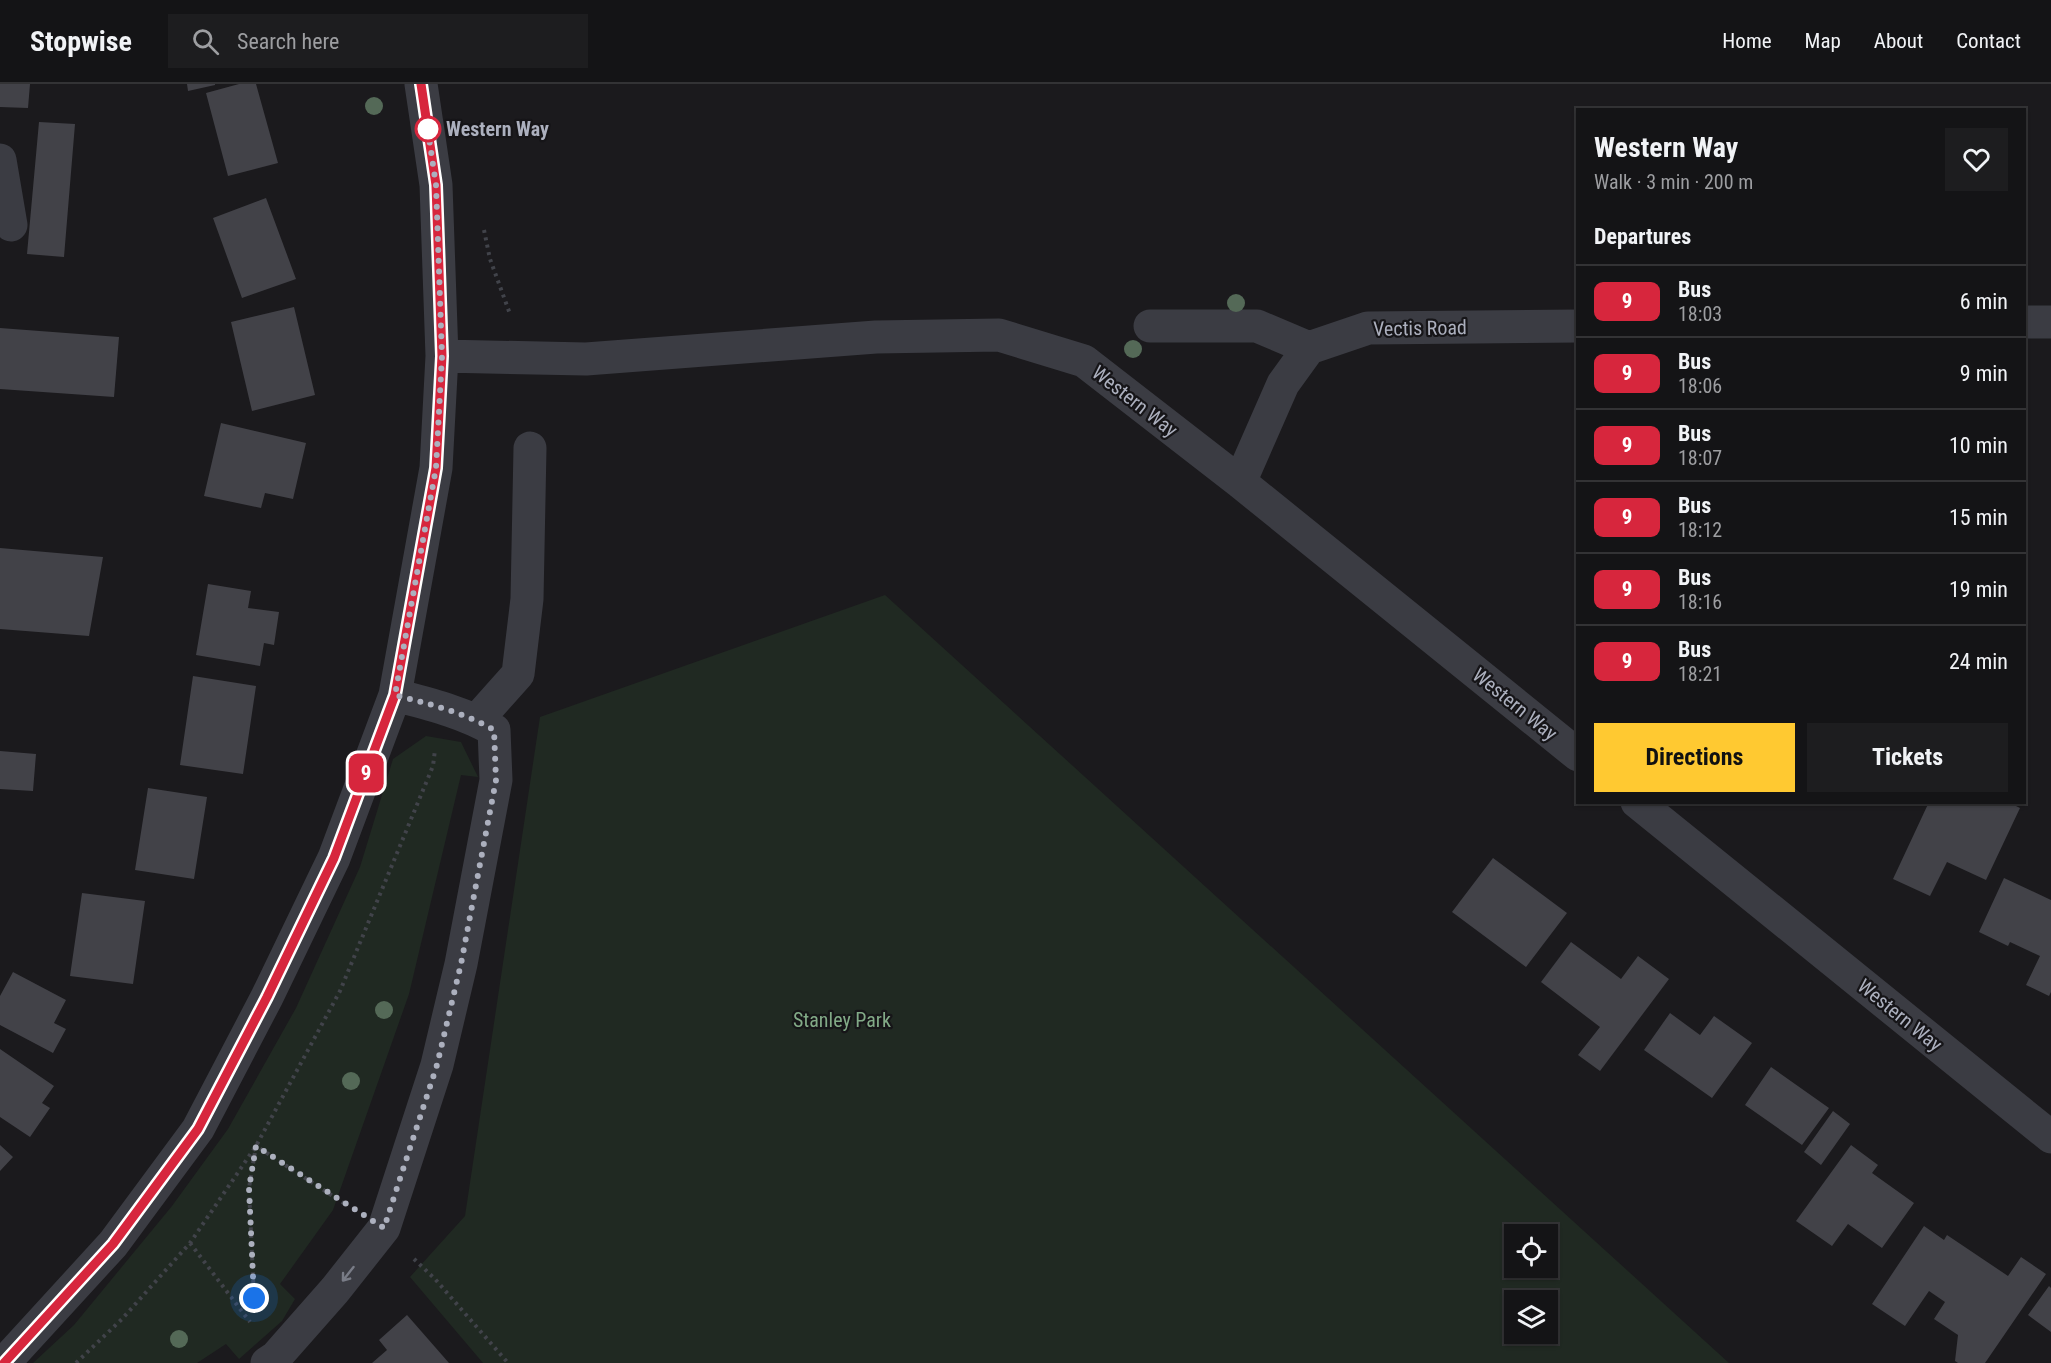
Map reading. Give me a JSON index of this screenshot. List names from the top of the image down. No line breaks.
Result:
{"streets":{"street":["Vectis Road","Western Way"]},"parks":["Stanley Park"],"places":["Western Way"],"lines":["bus line 9"],"page":{"header":"Stopwise","search":"Search here","nav":["Home","Map","About","Contact"],"on_map":"9","heading":[["Western Way","Walk · 3 min · 200 m"],"Departures"],"list":[{"mark":"9","name":"Bus","note":"18:03","value":"6 min"},{"mark":"9","name":"Bus","note":"18:06","value":"9 min"},{"mark":"9","name":"Bus","note":"18:07","value":"10 min"},{"mark":"9","name":"Bus","note":"18:12","value":"15 min"},{"mark":"9","name":"Bus","note":"18:16","value":"19 min"},{"mark":"9","name":"Bus","note":"18:21","value":"24 min"}],"buttons":["Directions","Tickets"]}}
